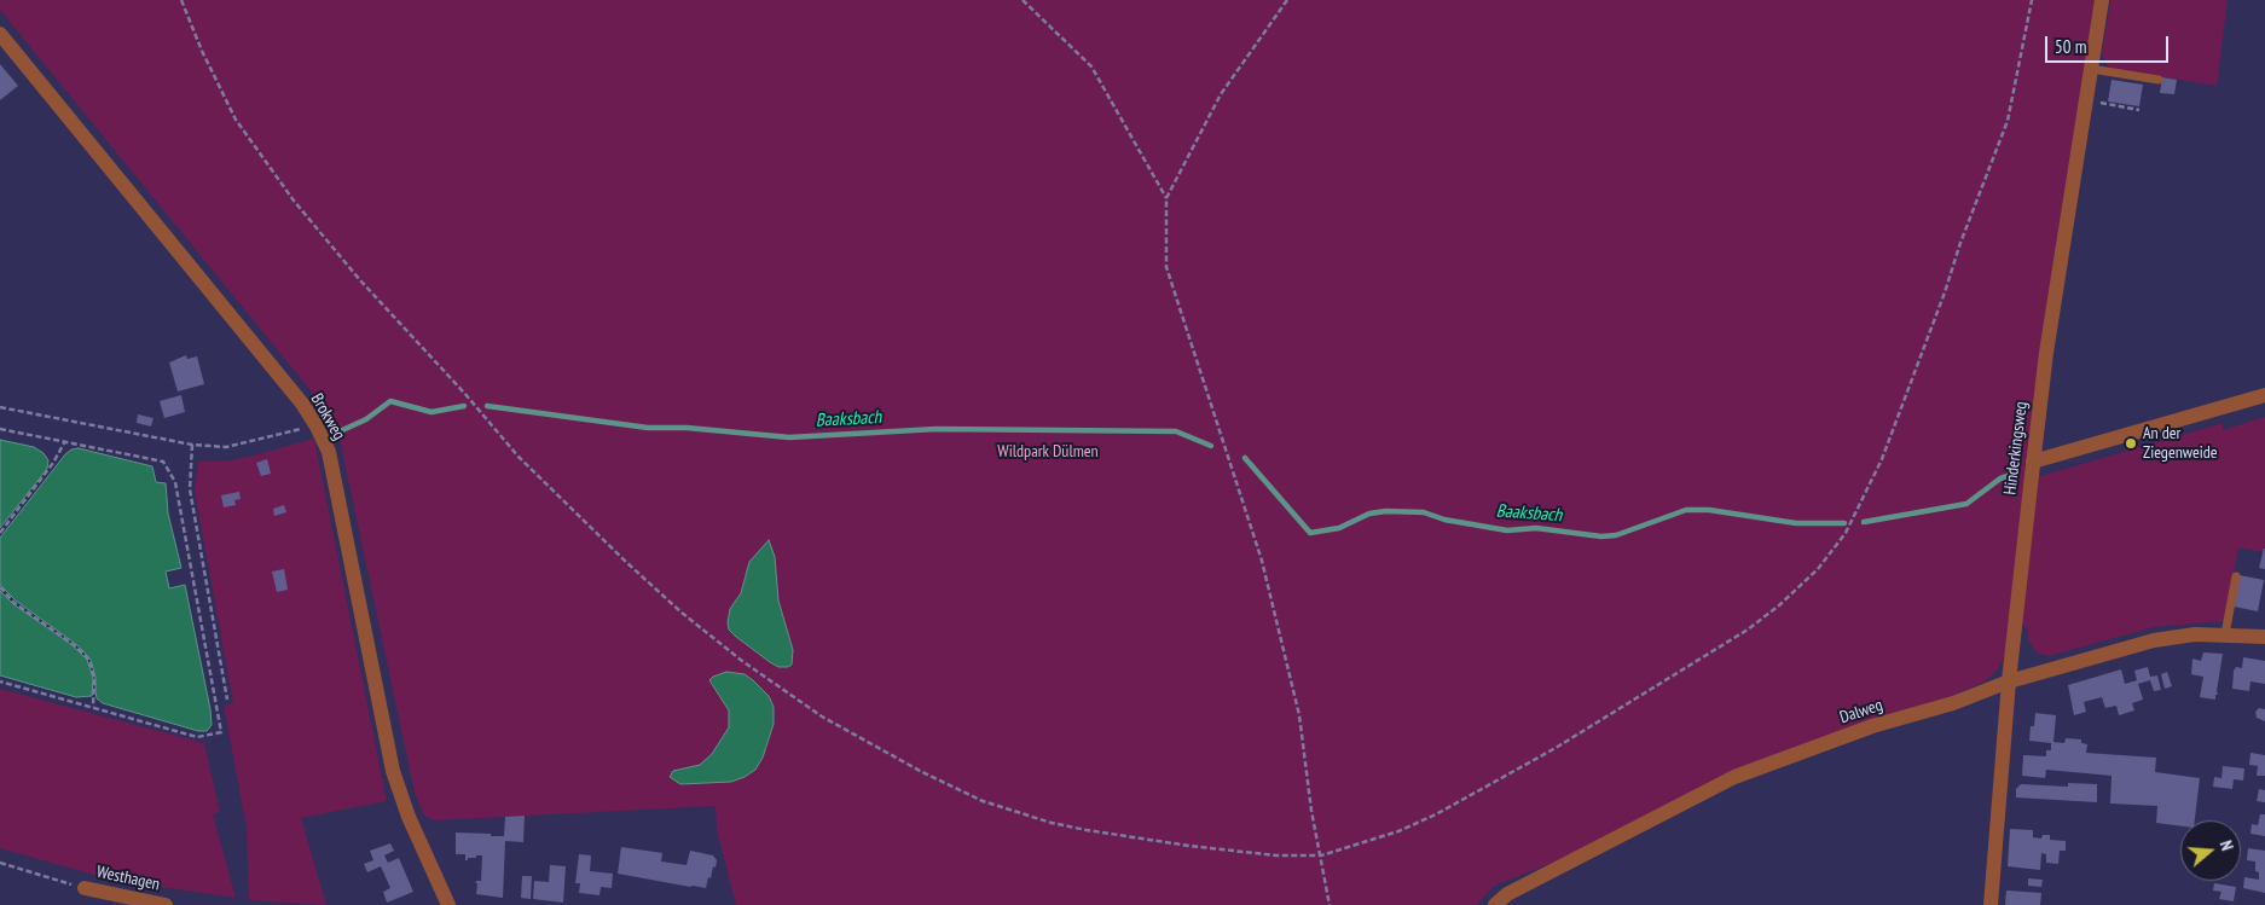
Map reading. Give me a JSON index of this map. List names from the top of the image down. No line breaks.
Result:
{"streets":{"street":["Brokweg","Hinderkingsweg","Dalweg","Westhagen"]},"crossings":[["Hinderkingsweg","Dalweg"]],"water":["Baaksbach"],"parks":["Wildpark Dülmen"],"places":["An der Ziegenweide"],"scale_bar":"50 m","north":"right"}
